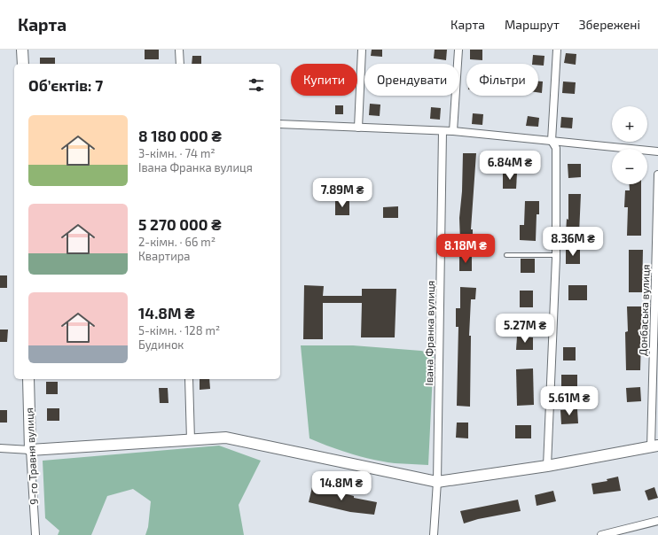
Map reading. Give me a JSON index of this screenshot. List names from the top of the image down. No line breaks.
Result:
{"streets":{"main road":["9-го Травня вулиця"],"street":["Донбаська вулиця","Івана Франка вулиця"]},"page":{"header":"Карта","nav":["Карта","Маршрут","Збережені"],"chip":["Купити","Орендувати","Фільтри"],"heading":"Об’єктів: 7","map_buttons":["+","−"],"list":[{"name":"8 180 000 ₴","note":"3-кімн. · 74 m² · Івана Франка вулиця"},{"name":"5 270 000 ₴","note":"2-кімн. · 66 m² · Квартира"},{"name":"14.8M ₴","note":"5-кімн. · 128 m² · Будинок"}],"price":["6.84M ₴","7.89M ₴","8.36M ₴","8.18M ₴","5.27M ₴","5.61M ₴","14.8M ₴"]}}
